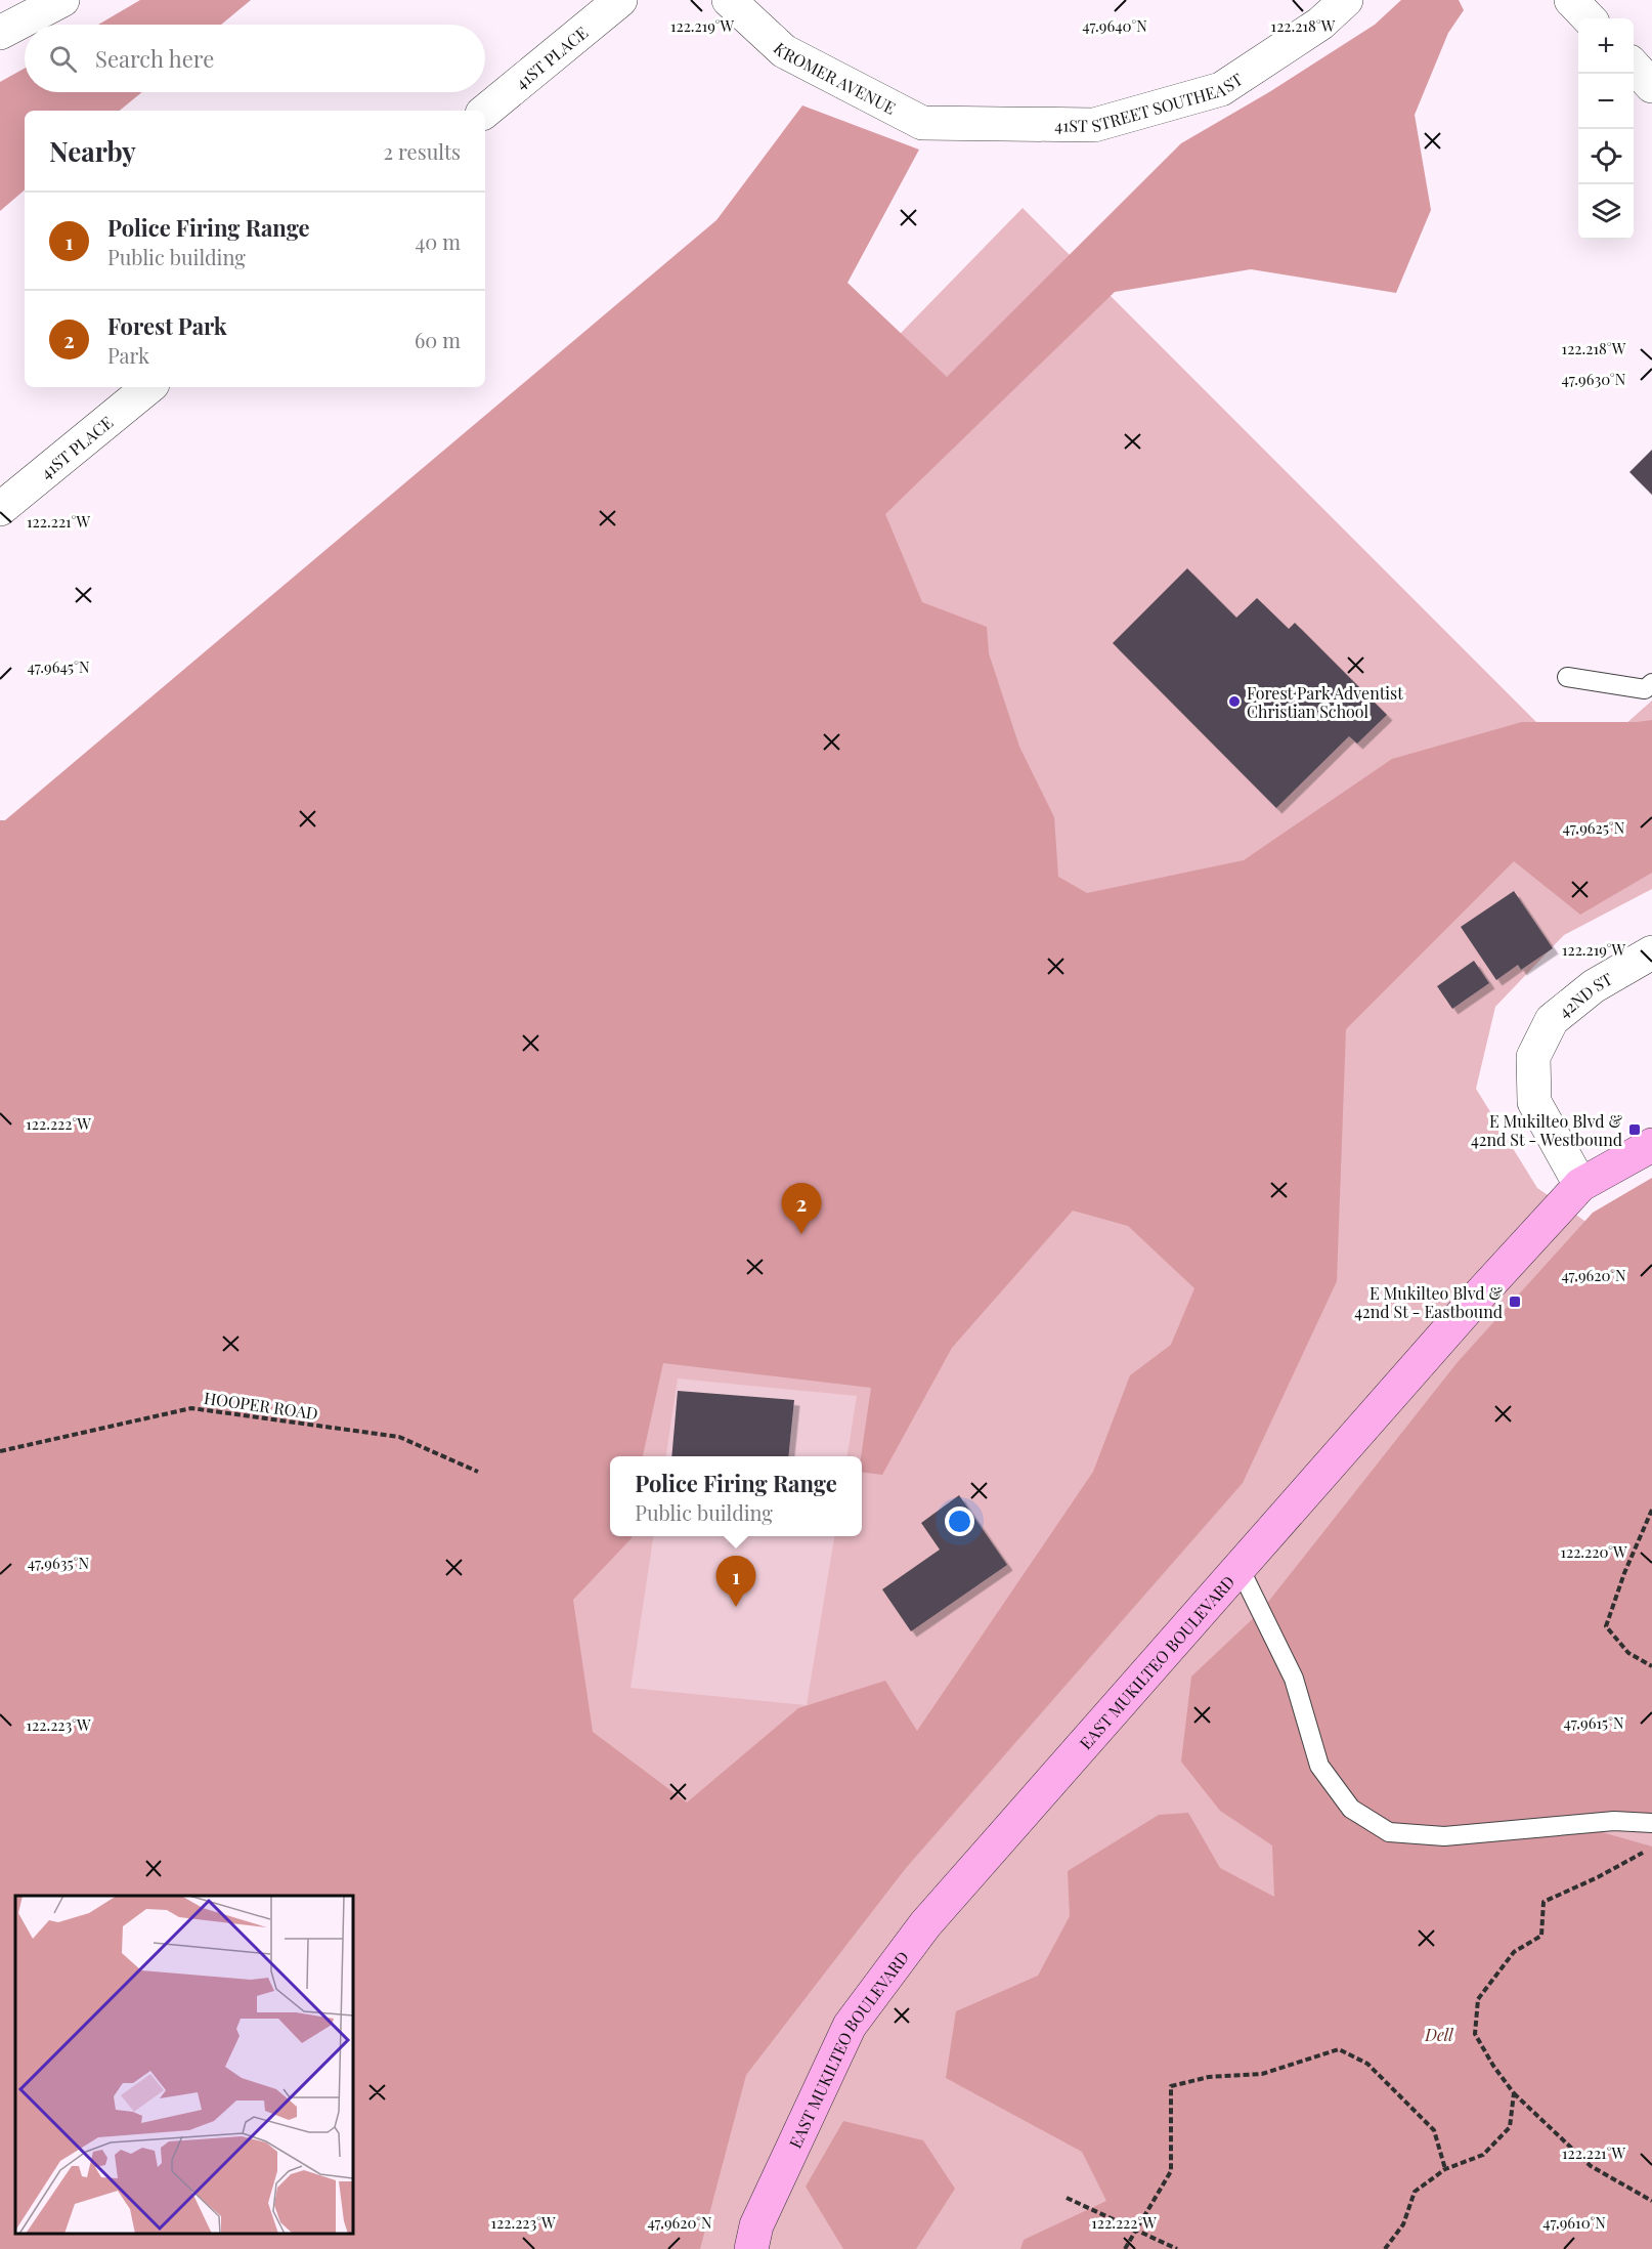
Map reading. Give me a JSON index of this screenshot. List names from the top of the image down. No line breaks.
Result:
{"streets":{"main road":["EAST MUKILTEO BOULEVARD"],"street":["41ST PLACE","KROMER AVENUE","41ST STREET SOUTHEAST","42ND ST"],"path":["HOOPER ROAD"]},"crossings":[["KROMER AVENUE","41ST STREET SOUTHEAST"],["42ND ST","EAST MUKILTEO BOULEVARD"]],"parks":["Dell"],"places":{"other":["Forest Park Adventist Christian School"],"transit":["E Mukilteo Blvd & 42nd St - Westbound","E Mukilteo Blvd & 42nd St - Eastbound"]},"page":{"map_buttons":["+","−"],"search":"Search here","heading":["Nearby","2 results"],"list":[{"mark":"1","name":"Police Firing Range","note":"Public building","value":"40 m"},{"mark":"2","name":"Forest Park","note":"Park","value":"60 m"}],"pins":["2","1"],"popup":["Police Firing Range","Public building"]},"coordinates":["122.219°W","122.218°W","47.9640°N","47.9630°N","122.221°W","47.9645°N","47.9625°N","122.222°W","47.9620°N","122.220°W","47.9635°N","47.9615°N","122.223°W","47.9610°N"]}
